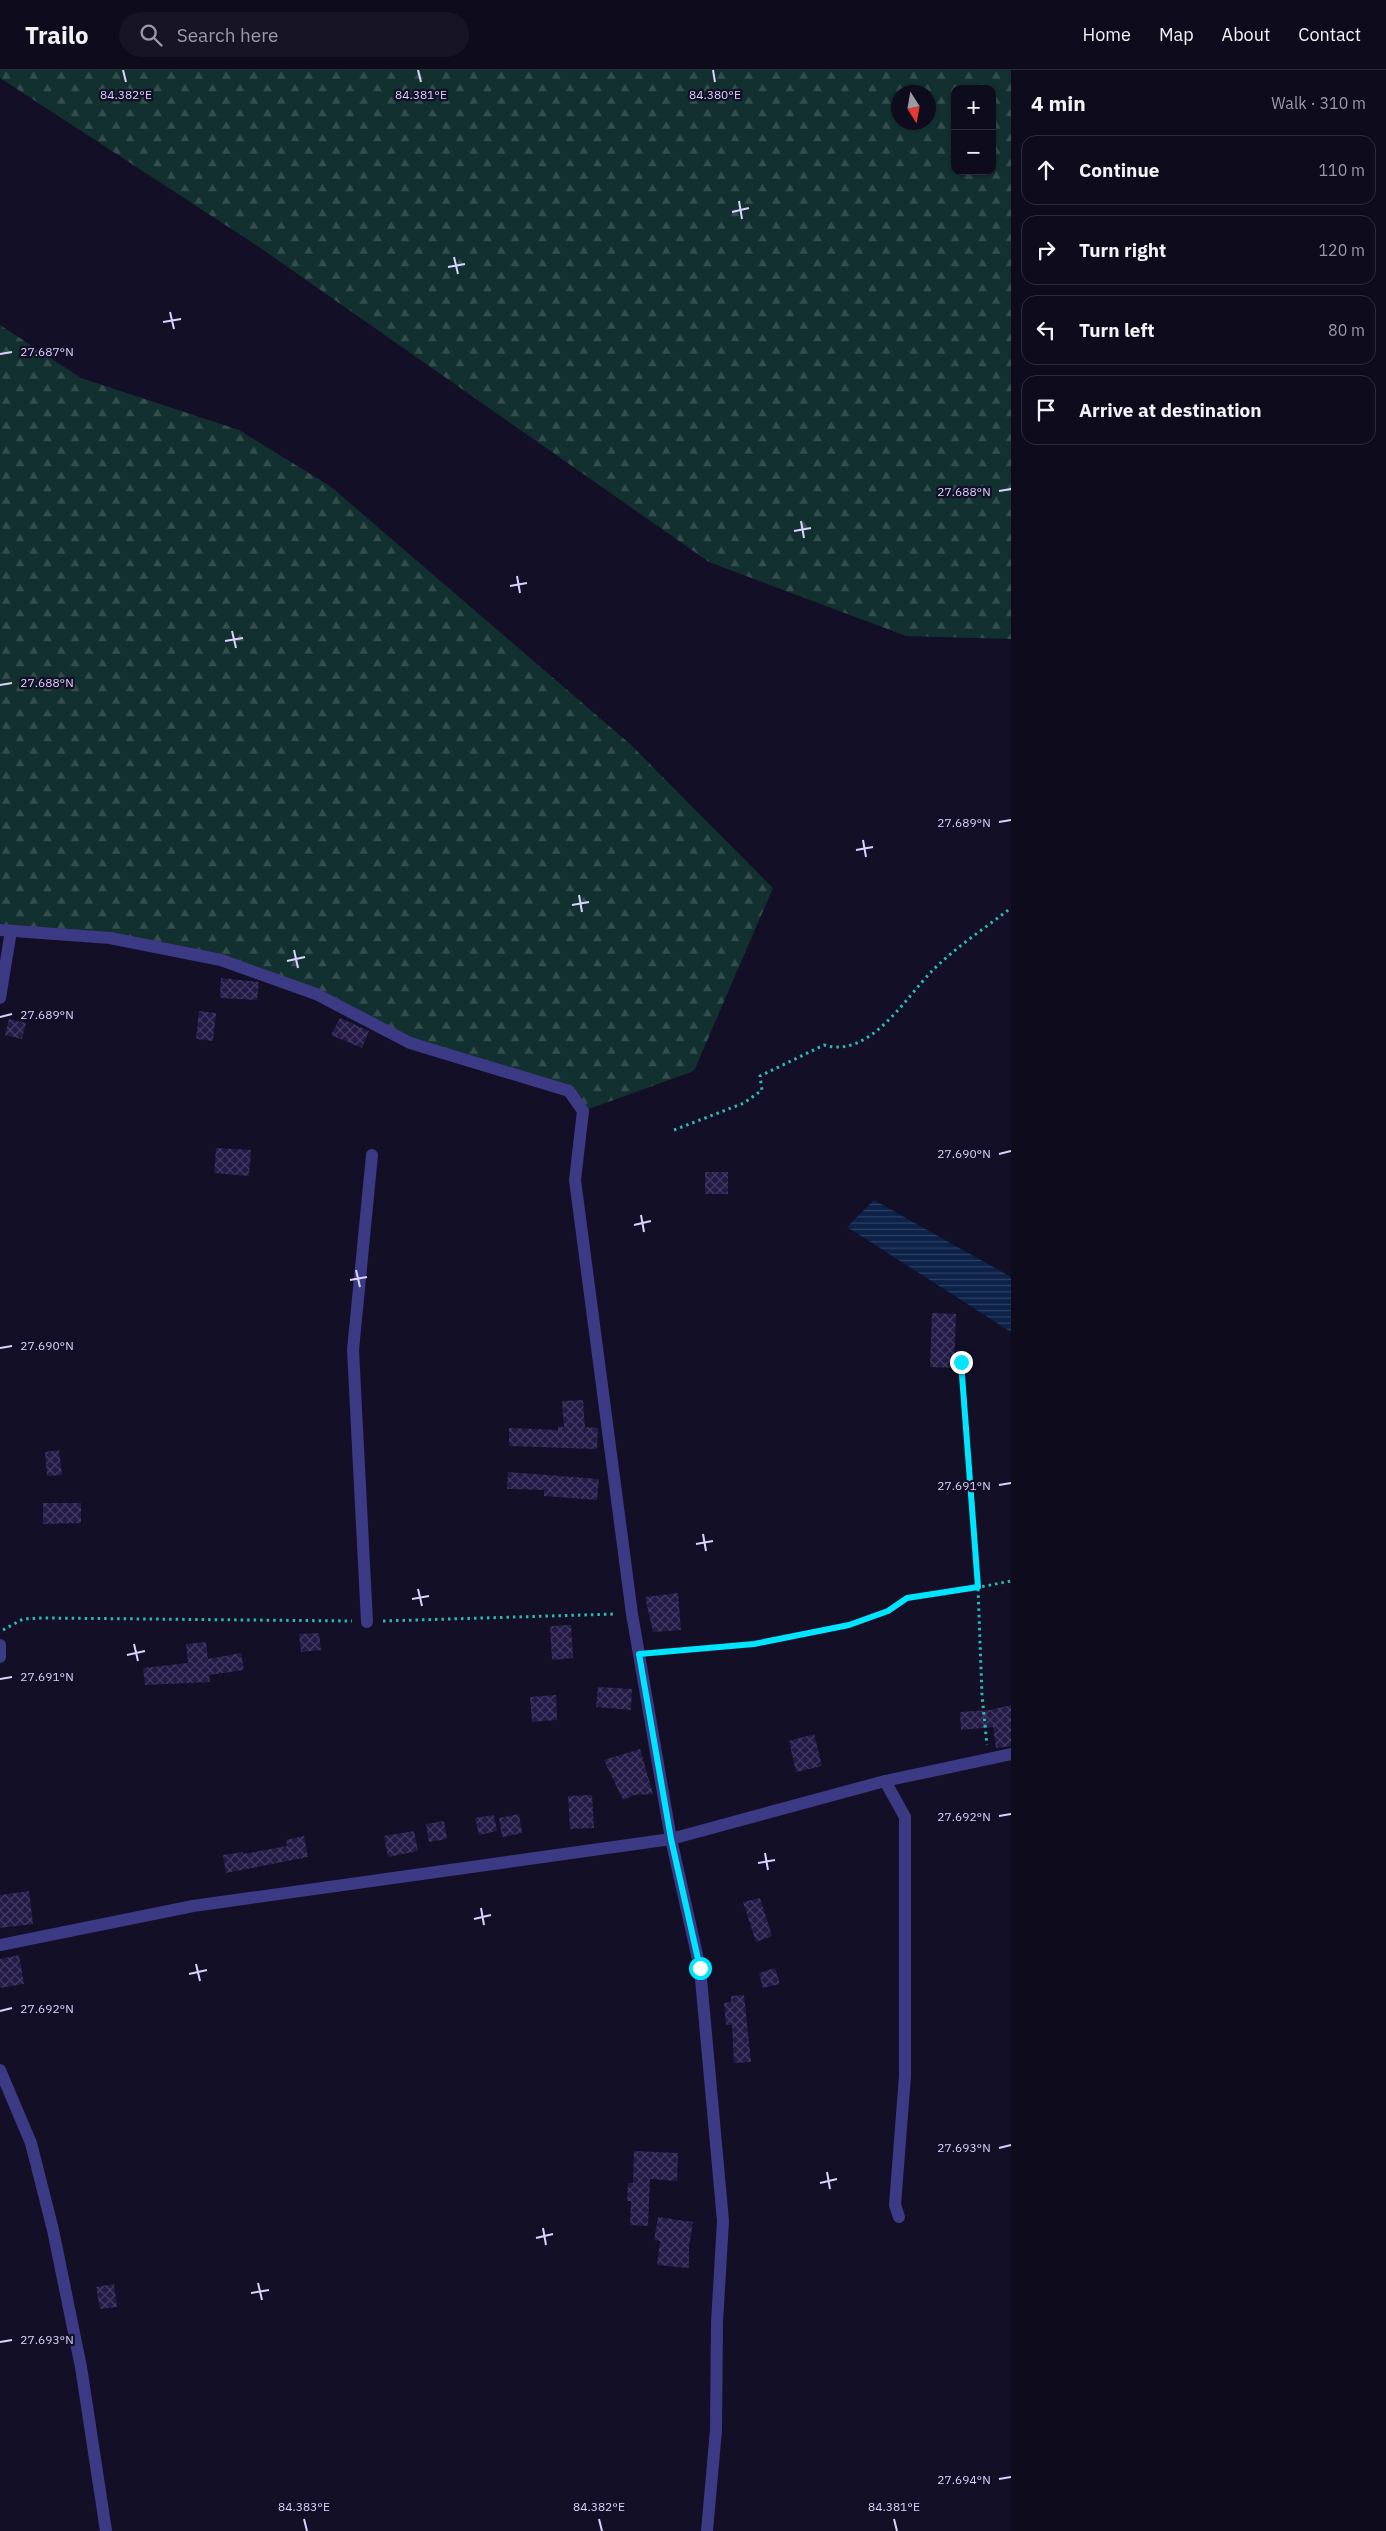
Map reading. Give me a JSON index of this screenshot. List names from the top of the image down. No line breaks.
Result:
{"north":"bottom","page":{"header":"Trailo","search":"Search here","nav":["Home","Map","About","Contact"],"heading":["4 min","Walk · 310 m"],"map_buttons":["+","−"],"list":[["Continue","110 m"],["Turn right","120 m"],["Turn left","80 m"],"Arrive at destination"]},"coordinates":["84.382°E","84.381°E","84.380°E","27.687°N","27.688°N","27.689°N","27.690°N","27.691°N","27.692°N","27.693°N","27.694°N","84.383°E"]}
